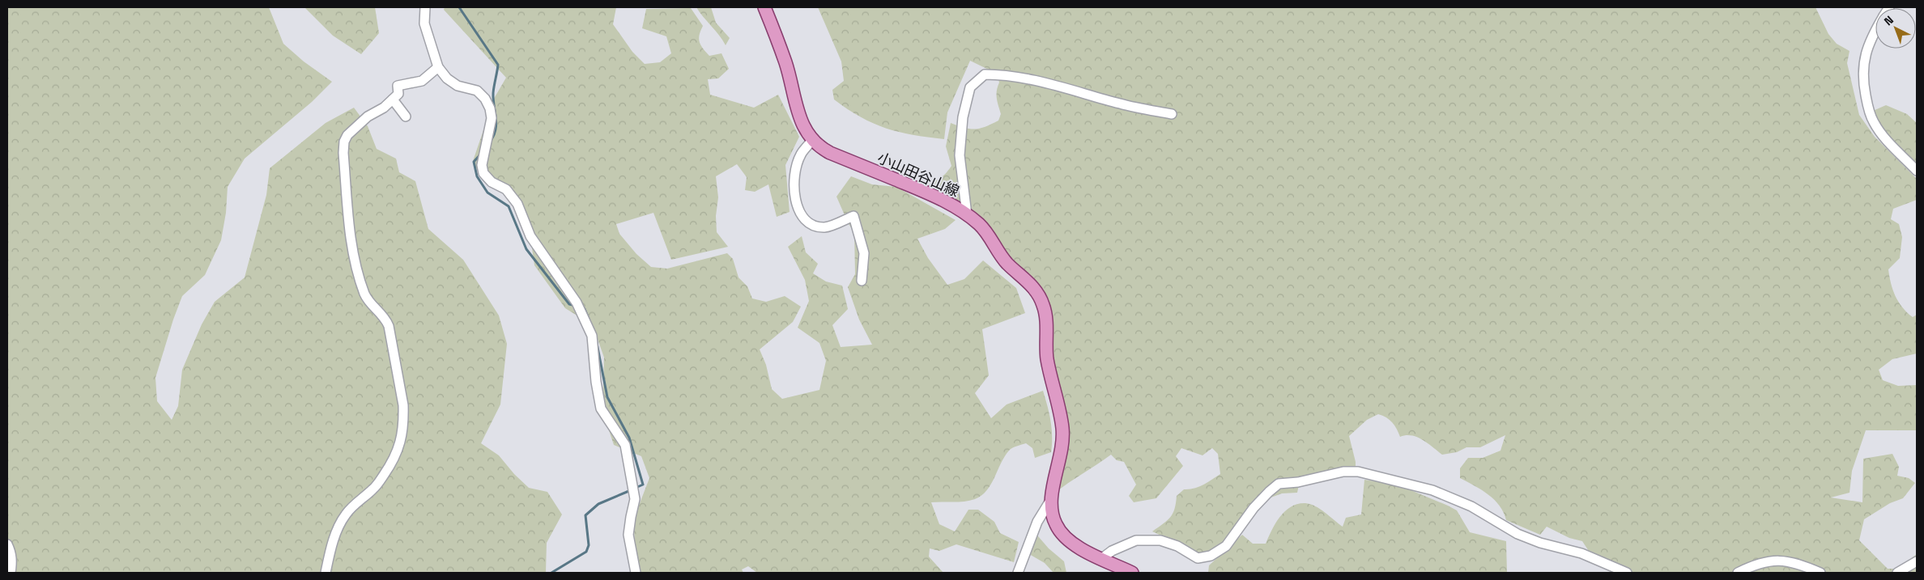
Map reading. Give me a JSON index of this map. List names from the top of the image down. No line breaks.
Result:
{"streets":{"main road":["小山田谷山線"]},"north":"top left"}
